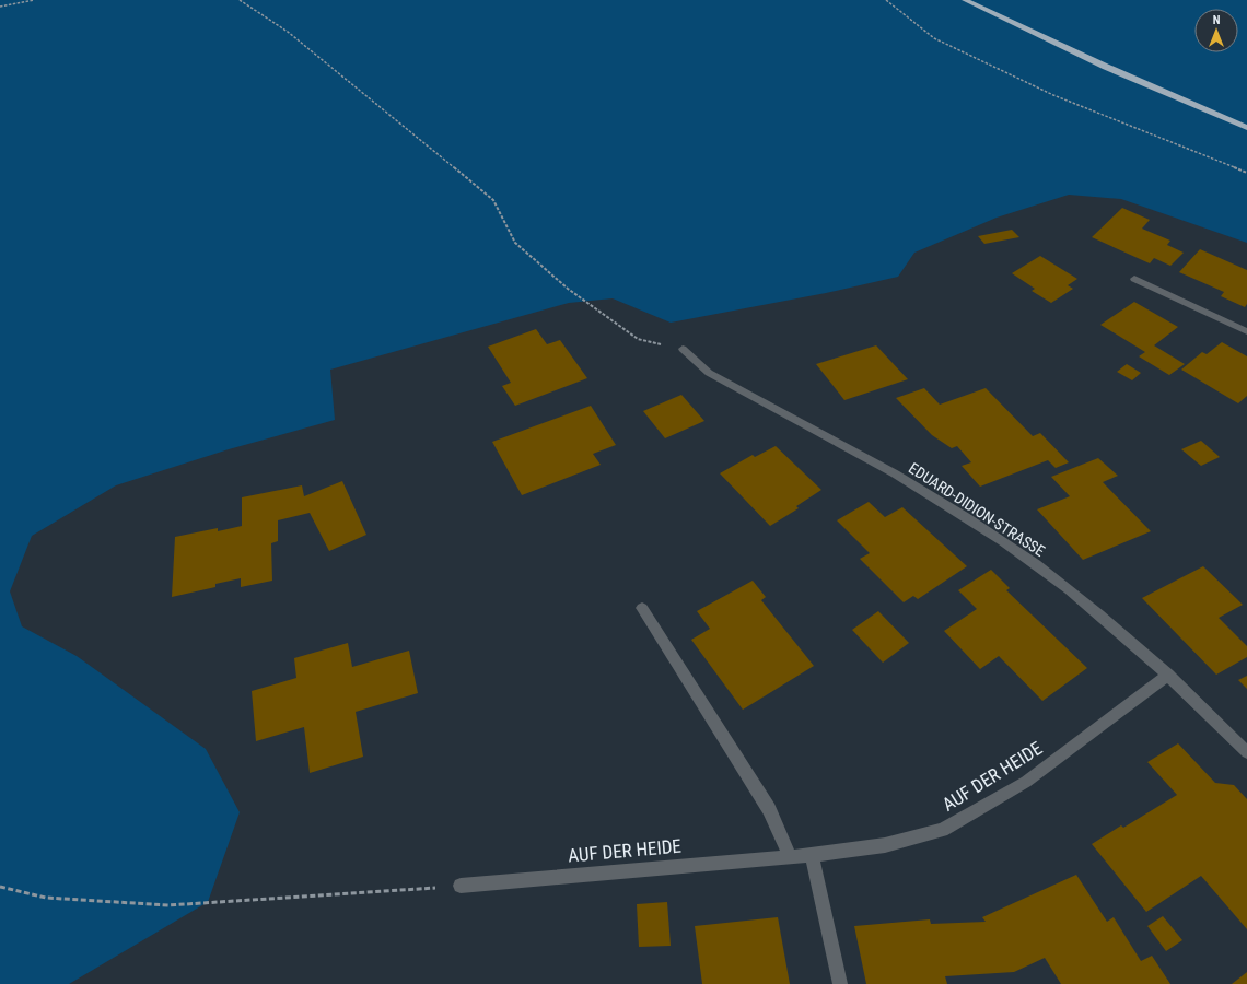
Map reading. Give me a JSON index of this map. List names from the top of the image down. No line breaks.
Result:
{"streets":{"street":["EDUARD-DIDION-STRASSE","AUF DER HEIDE"]},"crossings":[["EDUARD-DIDION-STRASSE","AUF DER HEIDE"]],"north":"top"}
